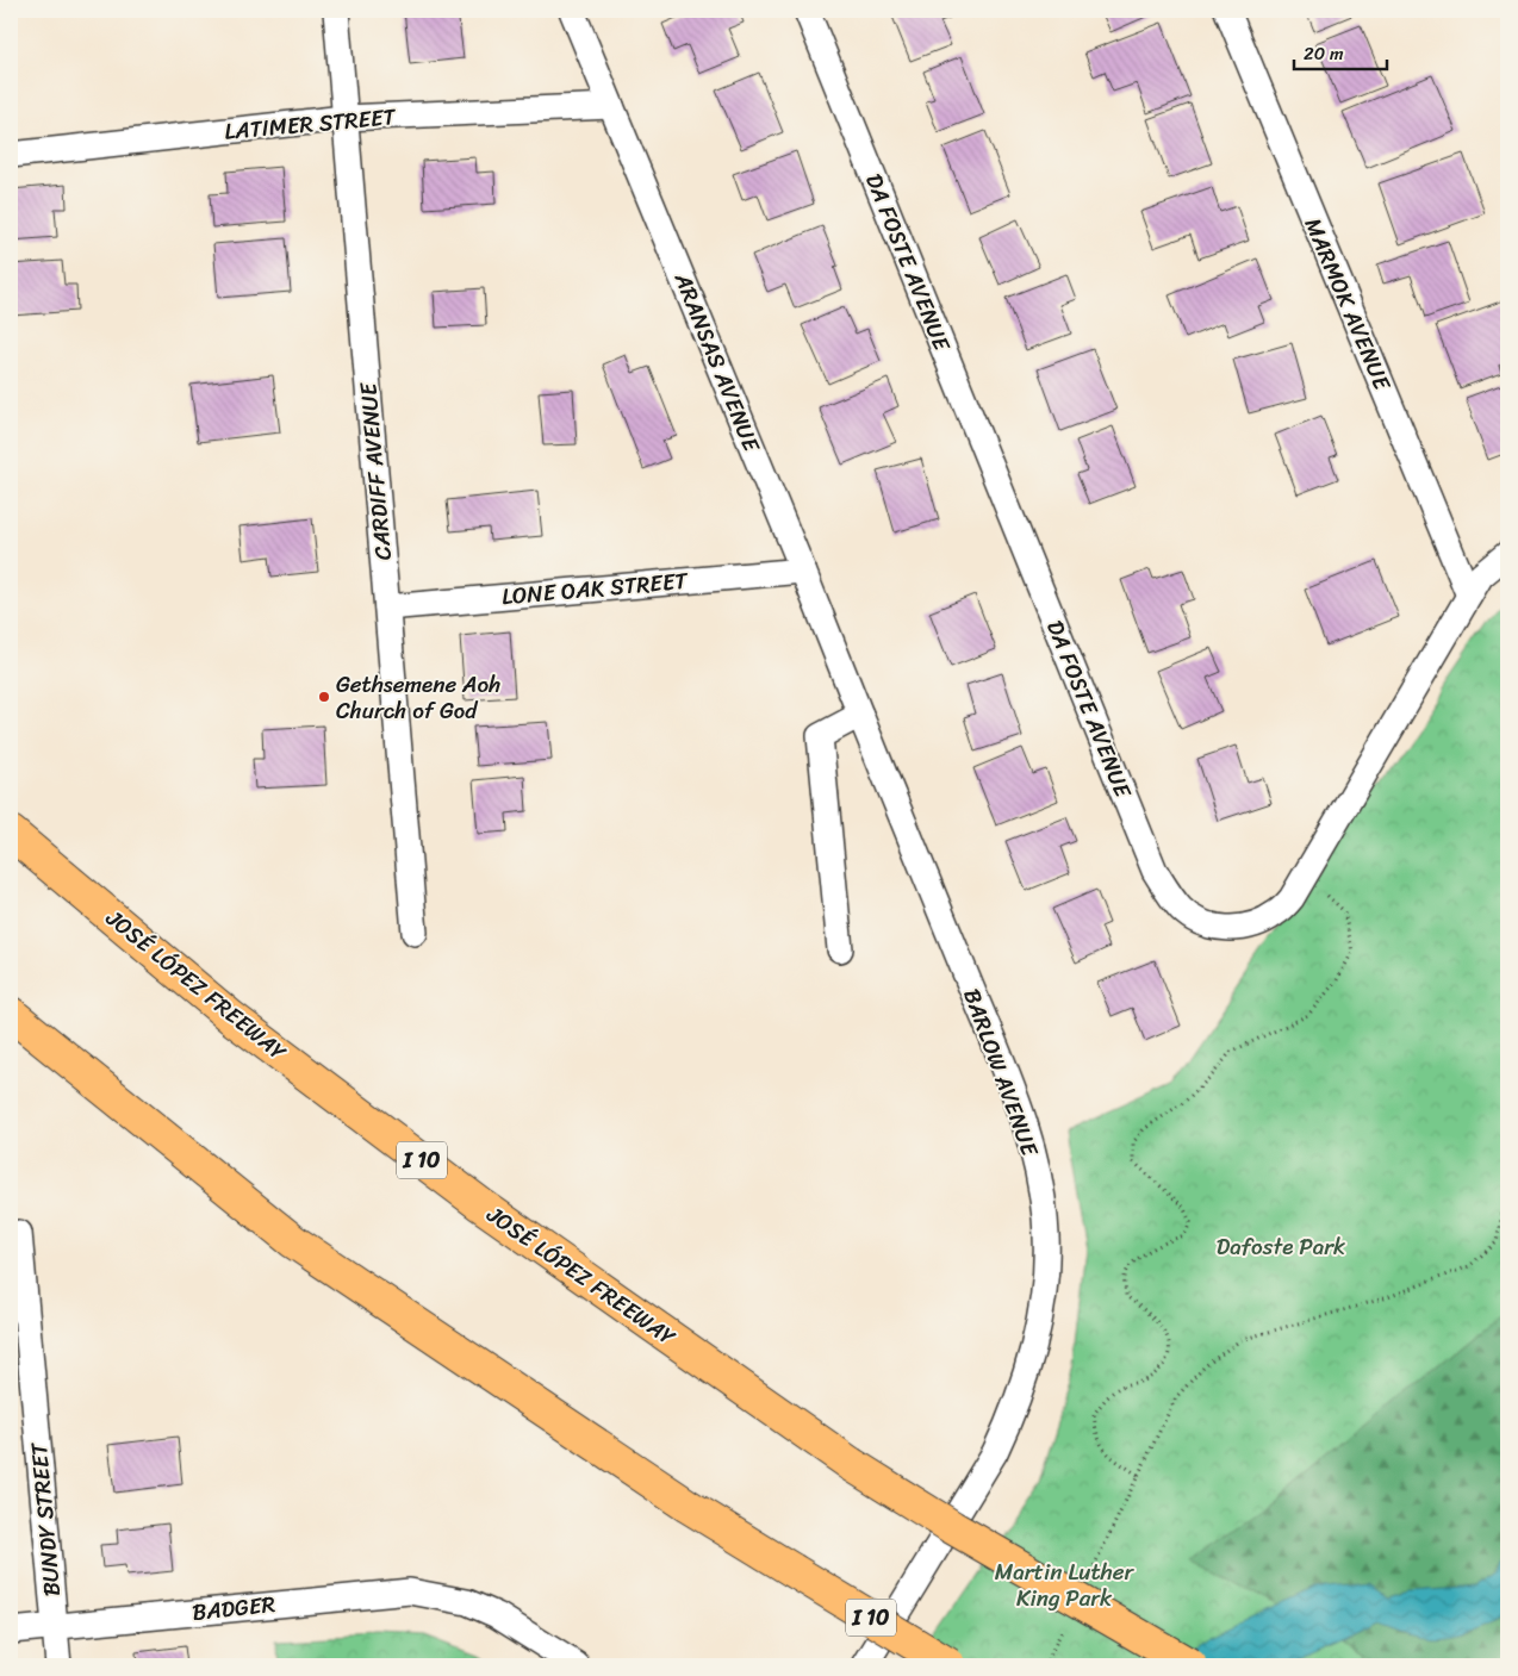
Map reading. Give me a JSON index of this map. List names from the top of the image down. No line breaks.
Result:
{"streets":{"highway":["JOSÉ LÓPEZ FREEWAY","I 10"],"street":["LATIMER STREET","DA FOSTE AVENUE","MARMOK AVENUE","ARANSAS AVENUE","CARDIFF AVENUE","LONE OAK STREET","BARLOW AVENUE","BUNDY STREET","BADGER"]},"crossings":[["LATIMER STREET","ARANSAS AVENUE"],["LATIMER STREET","CARDIFF AVENUE"],["DA FOSTE AVENUE","MARMOK AVENUE"],["ARANSAS AVENUE","LONE OAK STREET"],["ARANSAS AVENUE","BARLOW AVENUE"],["CARDIFF AVENUE","LONE OAK STREET"],["BUNDY STREET","BADGER"]],"parks":["Dafoste Park","Martin Luther King Park"],"places":["Gethsemene Aoh Church of God"],"scale_bar":"20 m"}
